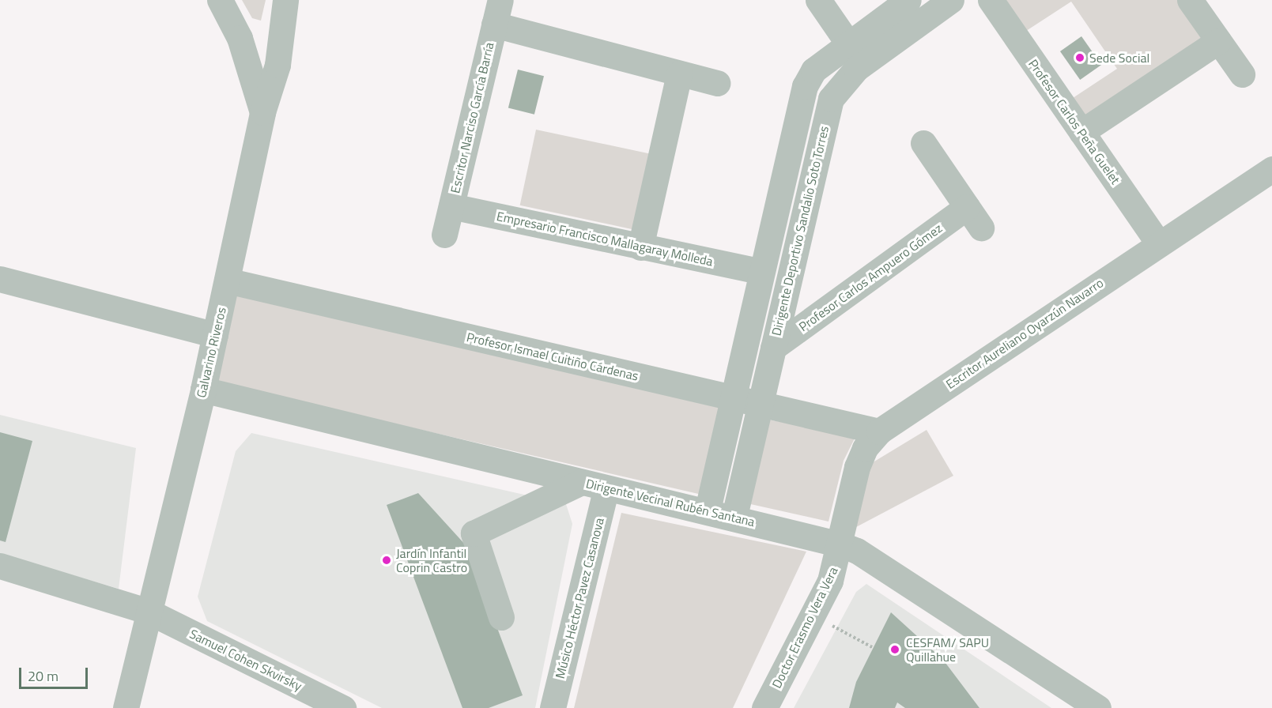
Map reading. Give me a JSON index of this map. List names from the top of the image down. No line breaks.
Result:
{"streets":{"street":["Escritor Narciso García Barría","Profesor Carlos Peña Guelet","Dirigente Deportivo Sandalio Soto Torres","Empresario Francisco Mallagaray Molleda","Profesor Carlos Ampuero Gómez","Escritor Aureliano Oyarzún Navarro","Galvarino Riveros","Profesor Ismael Cuitiño Cárdenas","Dirigente Vecinal Rubén Santana","Músico Héctor Pavez Casanova","Doctor Erasmo Vera Vera","Samuel Cohen Skvirsky"]},"crossings":[["Escritor Narciso García Barría","Empresario Francisco Mallagaray Molleda"],["Profesor Carlos Peña Guelet","Escritor Aureliano Oyarzún Navarro"],["Dirigente Deportivo Sandalio Soto Torres","Profesor Carlos Ampuero Gómez"],["Dirigente Deportivo Sandalio Soto Torres","Profesor Ismael Cuitiño Cárdenas"],["Dirigente Deportivo Sandalio Soto Torres","Dirigente Vecinal Rubén Santana"],["Escritor Aureliano Oyarzún Navarro","Profesor Ismael Cuitiño Cárdenas"],["Escritor Aureliano Oyarzún Navarro","Dirigente Vecinal Rubén Santana"],["Escritor Aureliano Oyarzún Navarro","Doctor Erasmo Vera Vera"],["Galvarino Riveros","Profesor Ismael Cuitiño Cárdenas"],["Galvarino Riveros","Dirigente Vecinal Rubén Santana"],["Galvarino Riveros","Samuel Cohen Skvirsky"],["Dirigente Vecinal Rubén Santana","Músico Héctor Pavez Casanova"],["Dirigente Vecinal Rubén Santana","Doctor Erasmo Vera Vera"]],"places":["Sede Social","Jardín Infantil Coprin Castro","CESFAM/ SAPU Quillahue"],"scale_bar":"20 m"}
